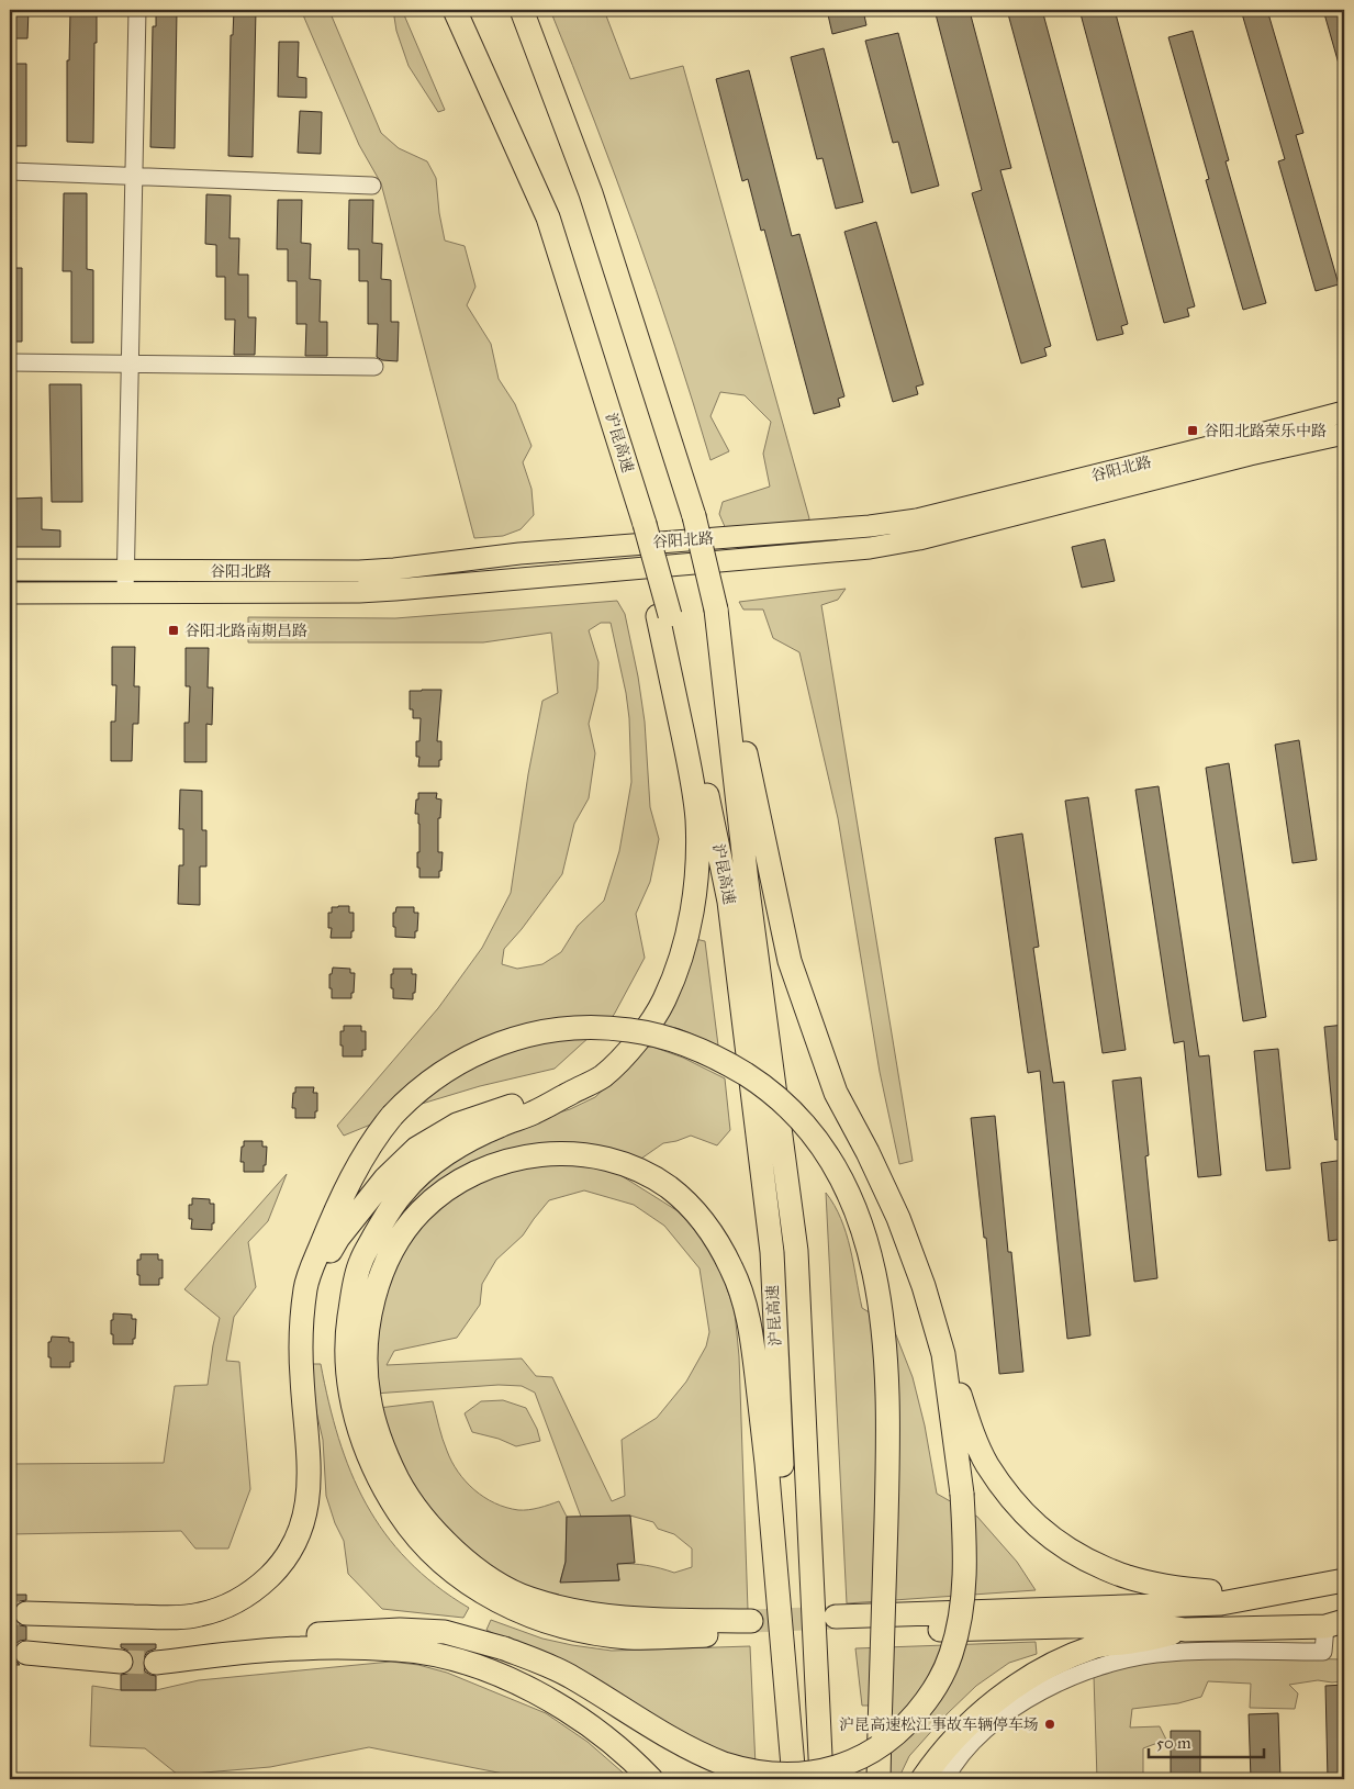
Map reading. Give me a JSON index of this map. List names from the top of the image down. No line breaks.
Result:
{"streets":{"highway":["沪昆高速"],"main road":["谷阳北路"]},"places":{"transit":["谷阳北路荣乐中路","谷阳北路南期昌路"],"other":["沪昆高速松江事故车辆停车场"]},"scale_bar":"50 m"}
